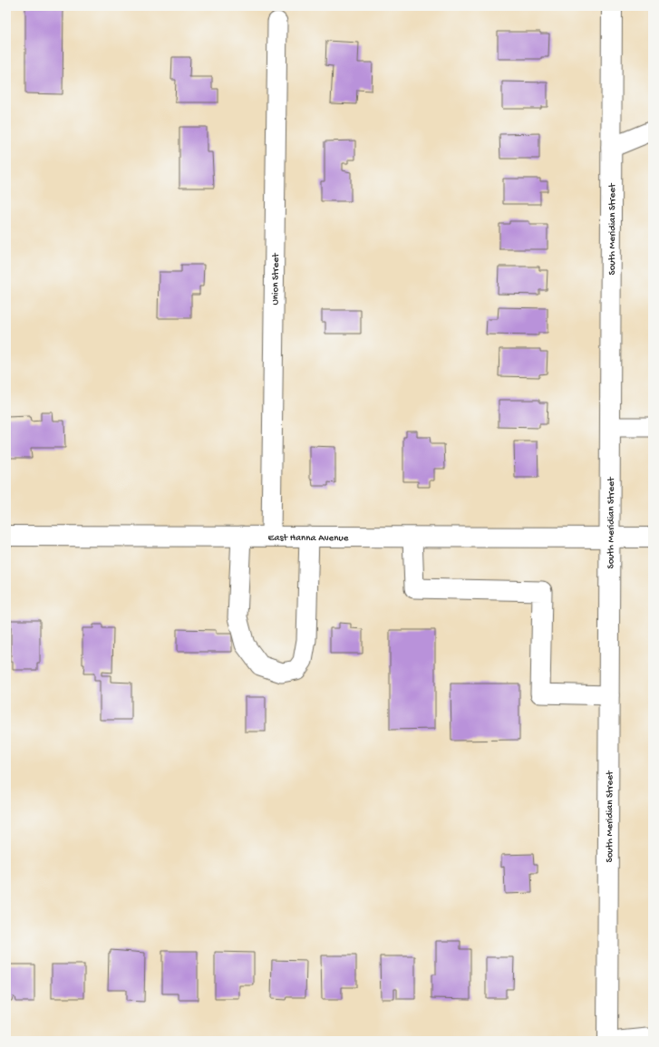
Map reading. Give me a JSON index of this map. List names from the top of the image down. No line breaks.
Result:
{"streets":{"main road":["South Meridian Street","East Hanna Avenue"],"street":["Union Street"]},"crossings":[["South Meridian Street","East Hanna Avenue"],["Union Street","East Hanna Avenue"]]}
